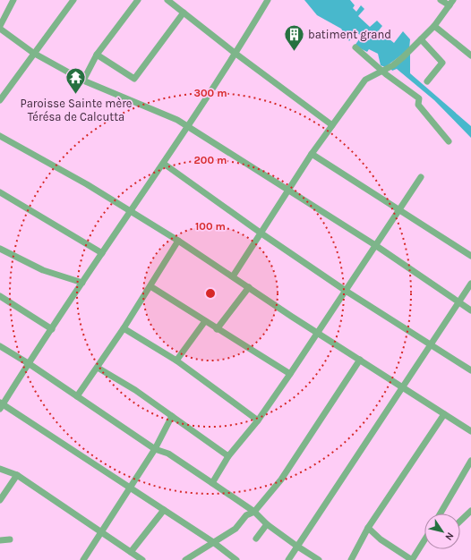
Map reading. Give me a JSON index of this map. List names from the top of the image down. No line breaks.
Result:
{"places":{"building":["batiment grand"],"temple":["Paroisse Sainte mère Térésa de Calcutta"]},"north":"bottom right","rings":["300 m","200 m","100 m"]}
